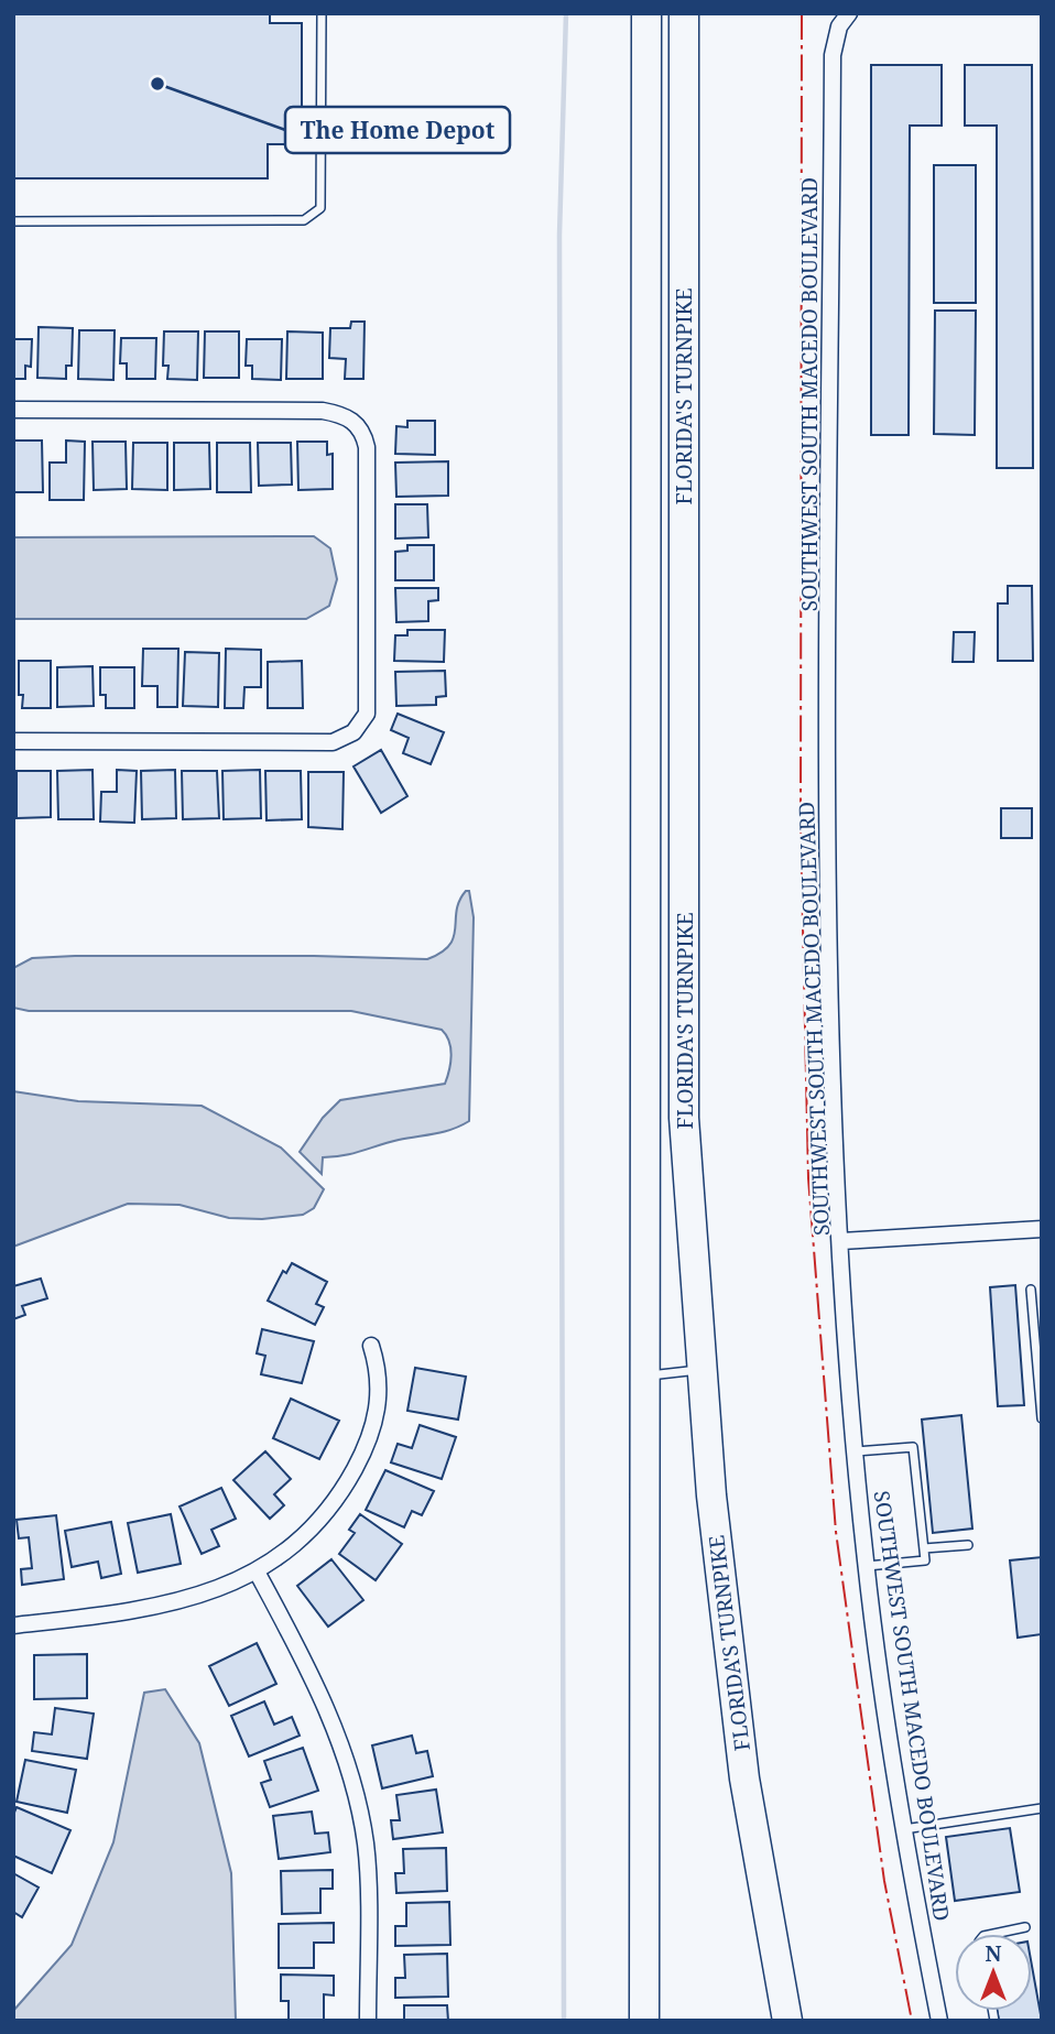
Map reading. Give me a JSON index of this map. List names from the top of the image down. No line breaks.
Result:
{"streets":{"highway":["FLORIDA'S TURNPIKE"],"street":["SOUTHWEST SOUTH MACEDO BOULEVARD"]},"places":["The Home Depot"],"north":"top"}
